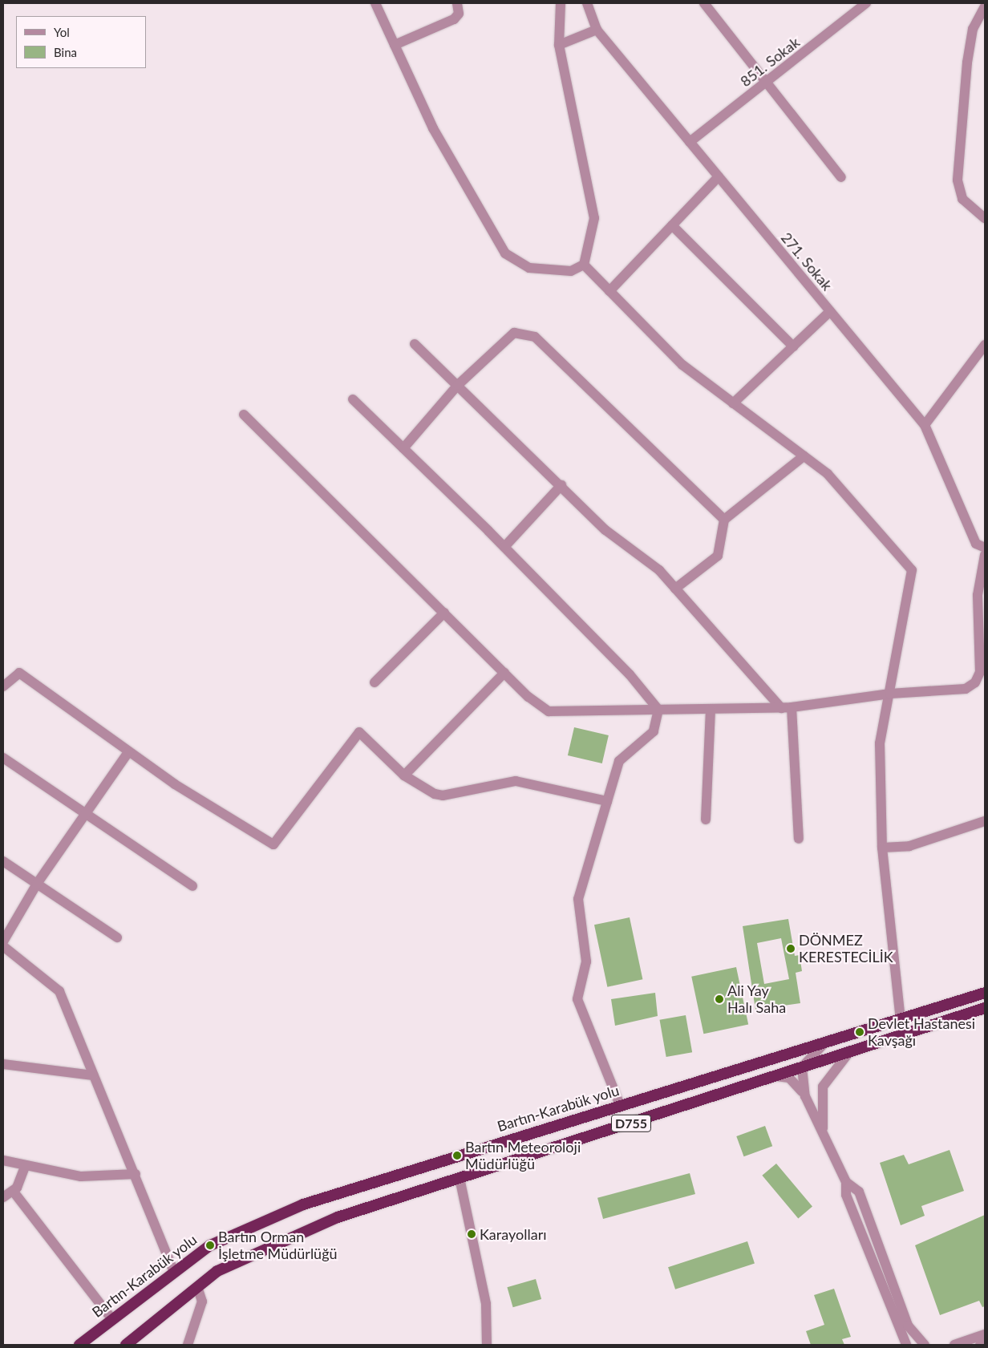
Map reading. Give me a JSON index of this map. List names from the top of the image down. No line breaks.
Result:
{"streets":{"highway":["Bartın-Karabük yolu","D755"],"street":["851. Sokak","271. Sokak"]},"crossings":[["851. Sokak","271. Sokak"]],"places":["DÖNMEZ KERESTECİLİK","Ali Yay Halı Saha","Devlet Hastanesi Kavşağı","Bartın Meteoroloji Müdürlüğü","Karayolları","Bartın Orman İşletme Müdürlüğü"],"legend":["Yol","Bina"]}
